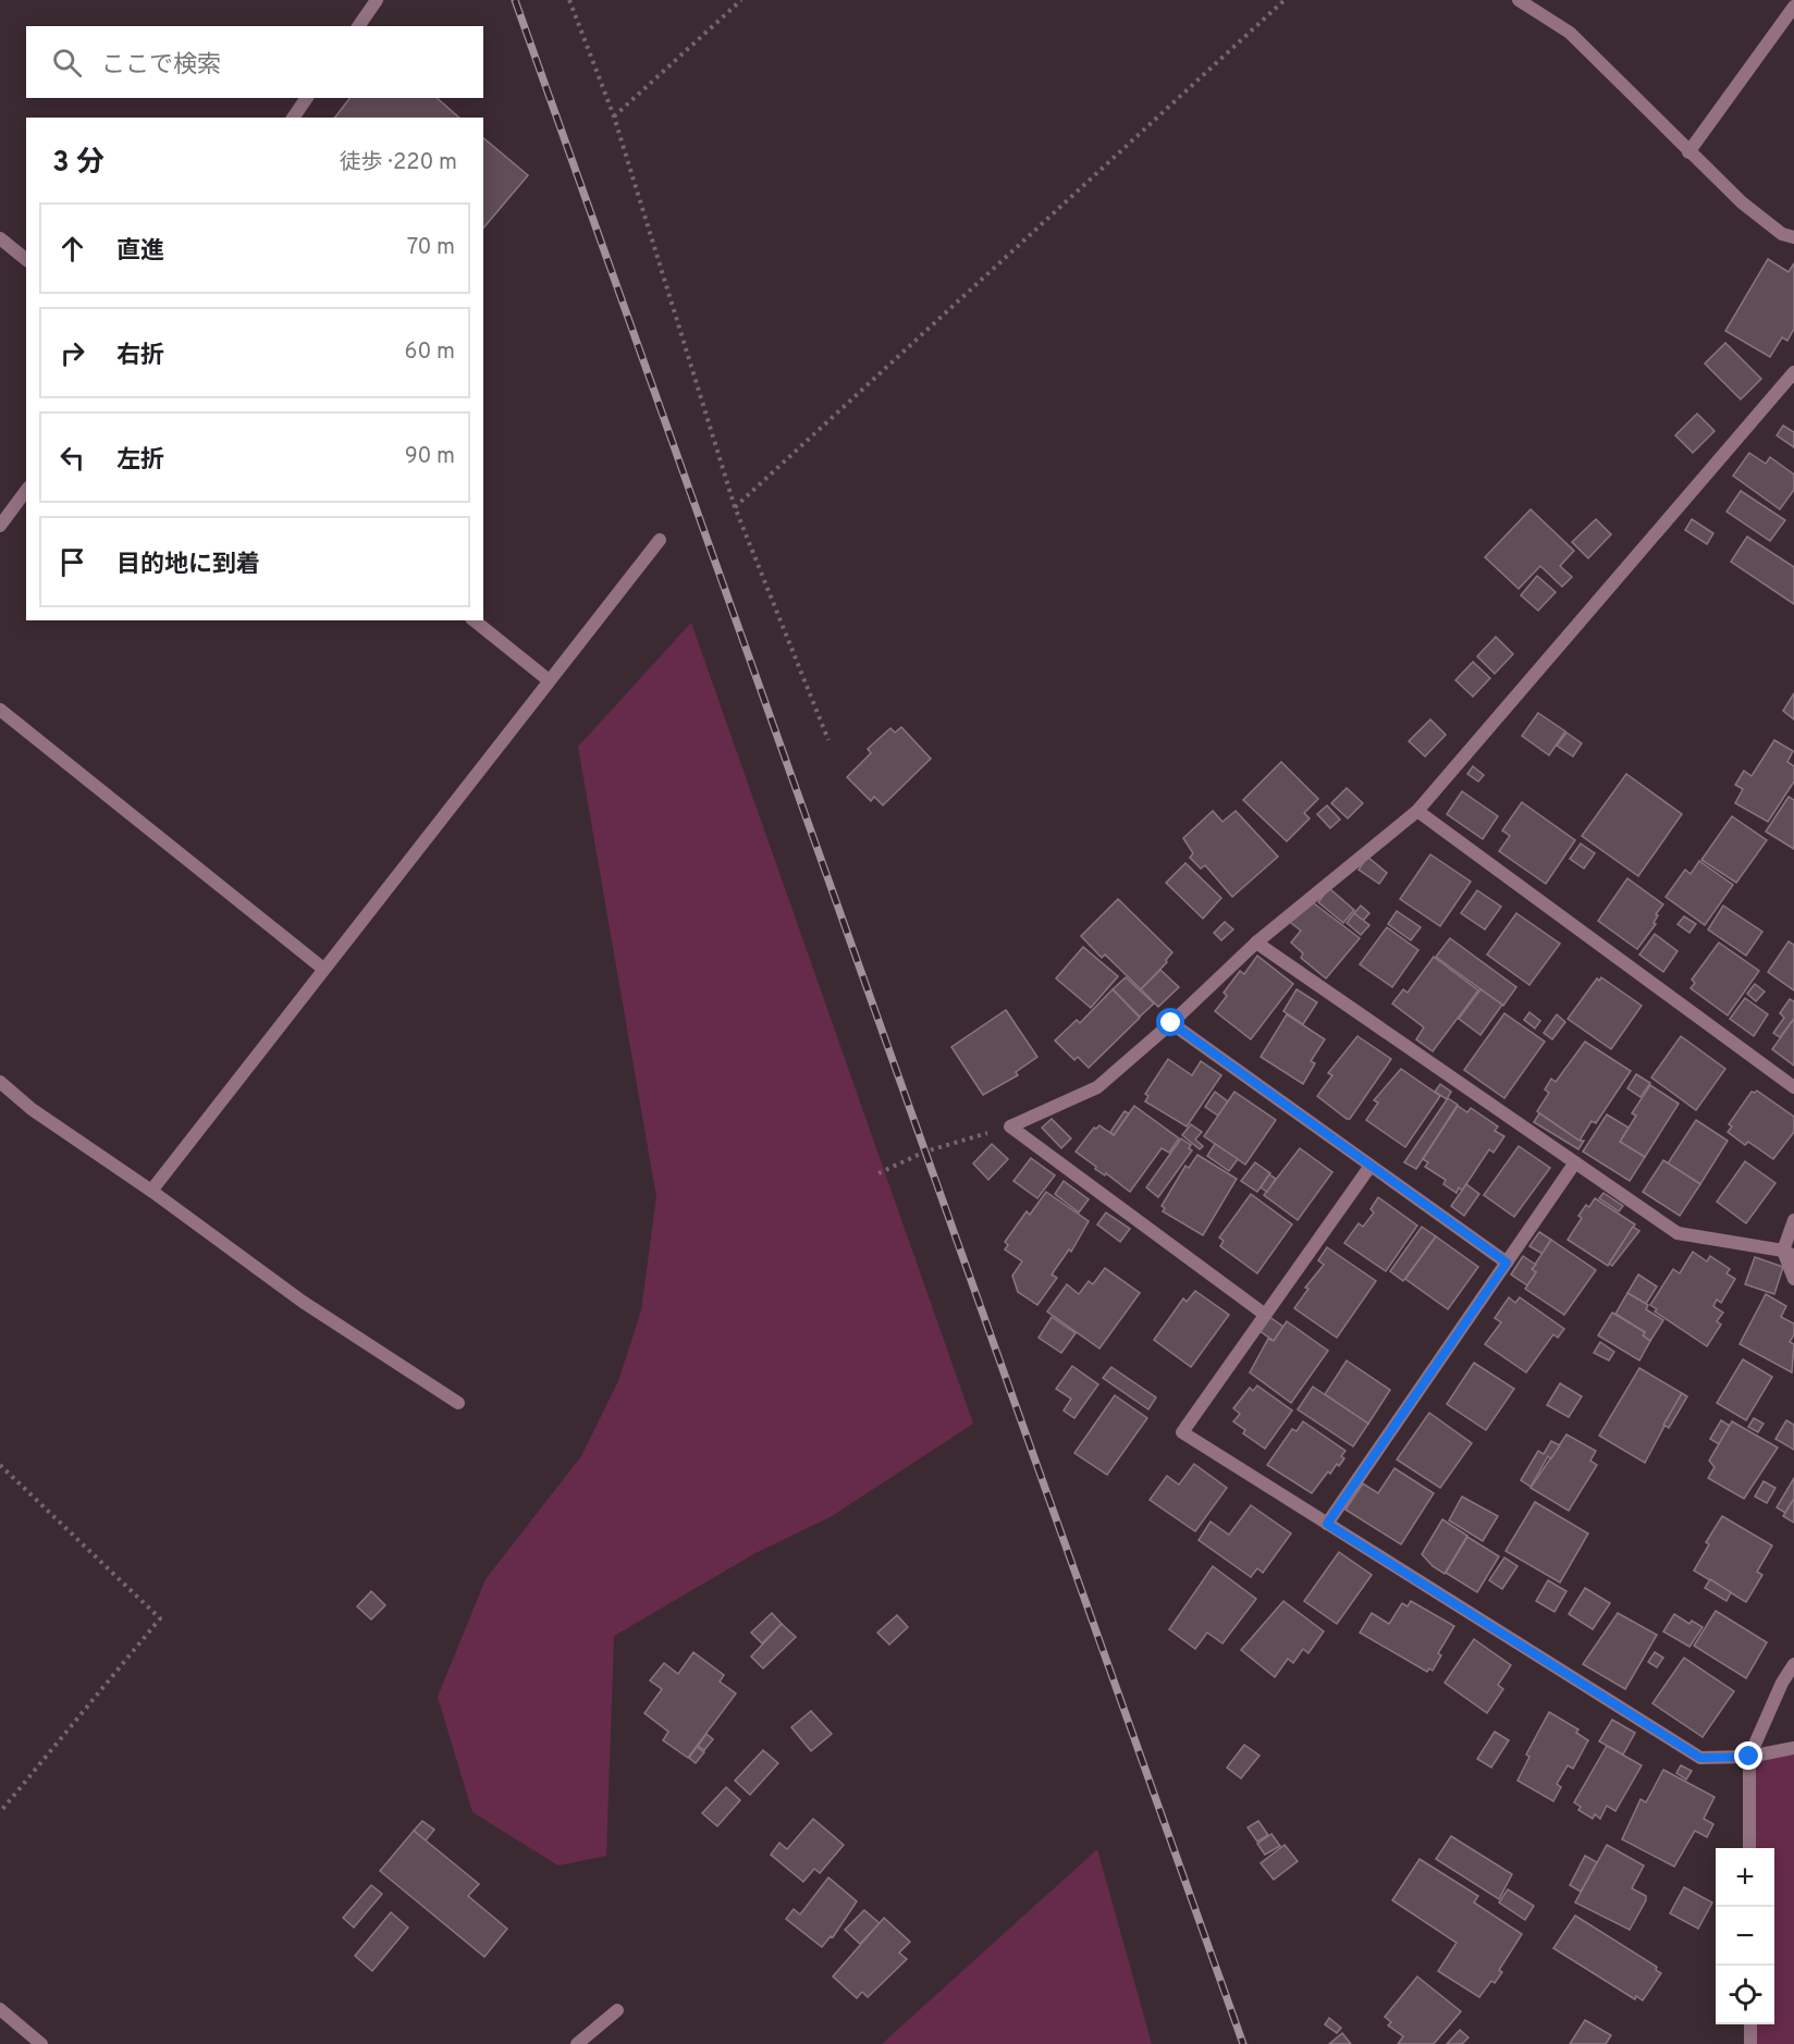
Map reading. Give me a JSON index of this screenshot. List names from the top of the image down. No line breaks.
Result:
{"page":{"search":"ここで検索","heading":["3 分","徒歩 · 220 m"],"list":[["直進","70 m"],["右折","60 m"],["左折","90 m"],"目的地に到着"],"map_buttons":["+","−"]}}
